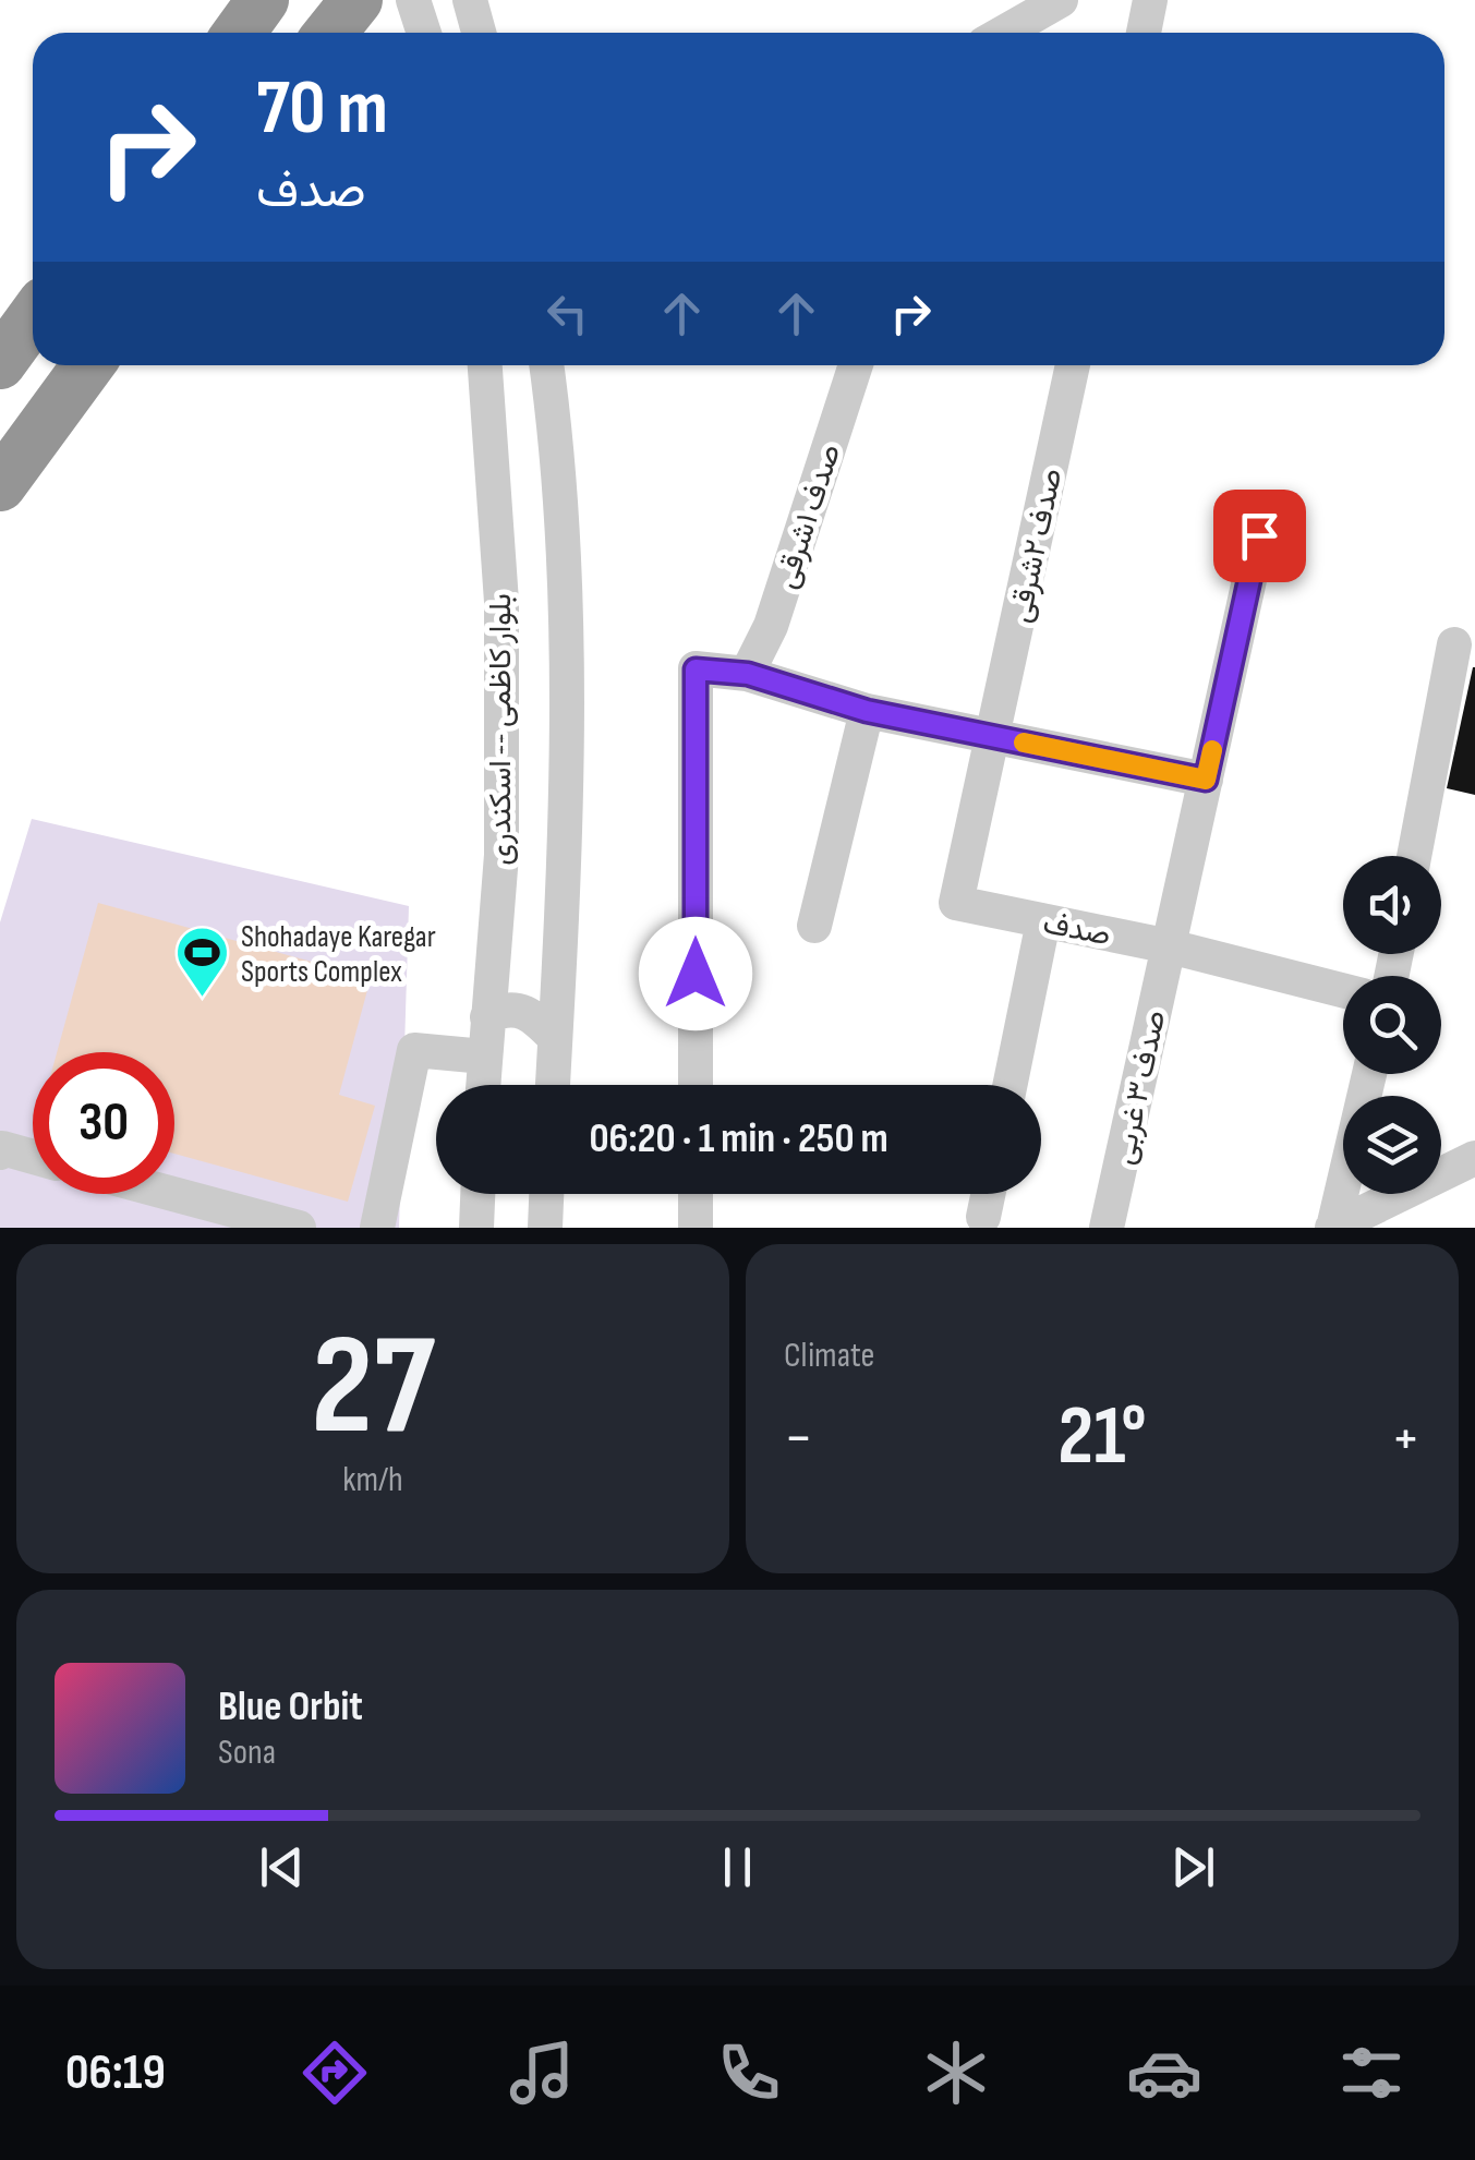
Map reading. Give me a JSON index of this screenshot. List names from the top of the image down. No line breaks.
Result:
{"streets":{"street":["صدف ۱شرقی","صدف ۲شرقی","بلوار کاظمی -- اسکندری","صدف","صدف ۳ غربی"]},"crossings":[["صدف ۲شرقی","صدف"],["صدف","صدف ۳ غربی"]],"places":{"sports":["Shohadaye Karegar Sports Complex"]},"page":{"turn":["70 m","صدف"],"limit":"30","trip":"06:20 · 1 min · 250 m","tile":[["27","km/h"],"Climate"],"heat":["−","21°","+"],"song":["Blue Orbit","Sona"],"tabs":"06:19"}}
